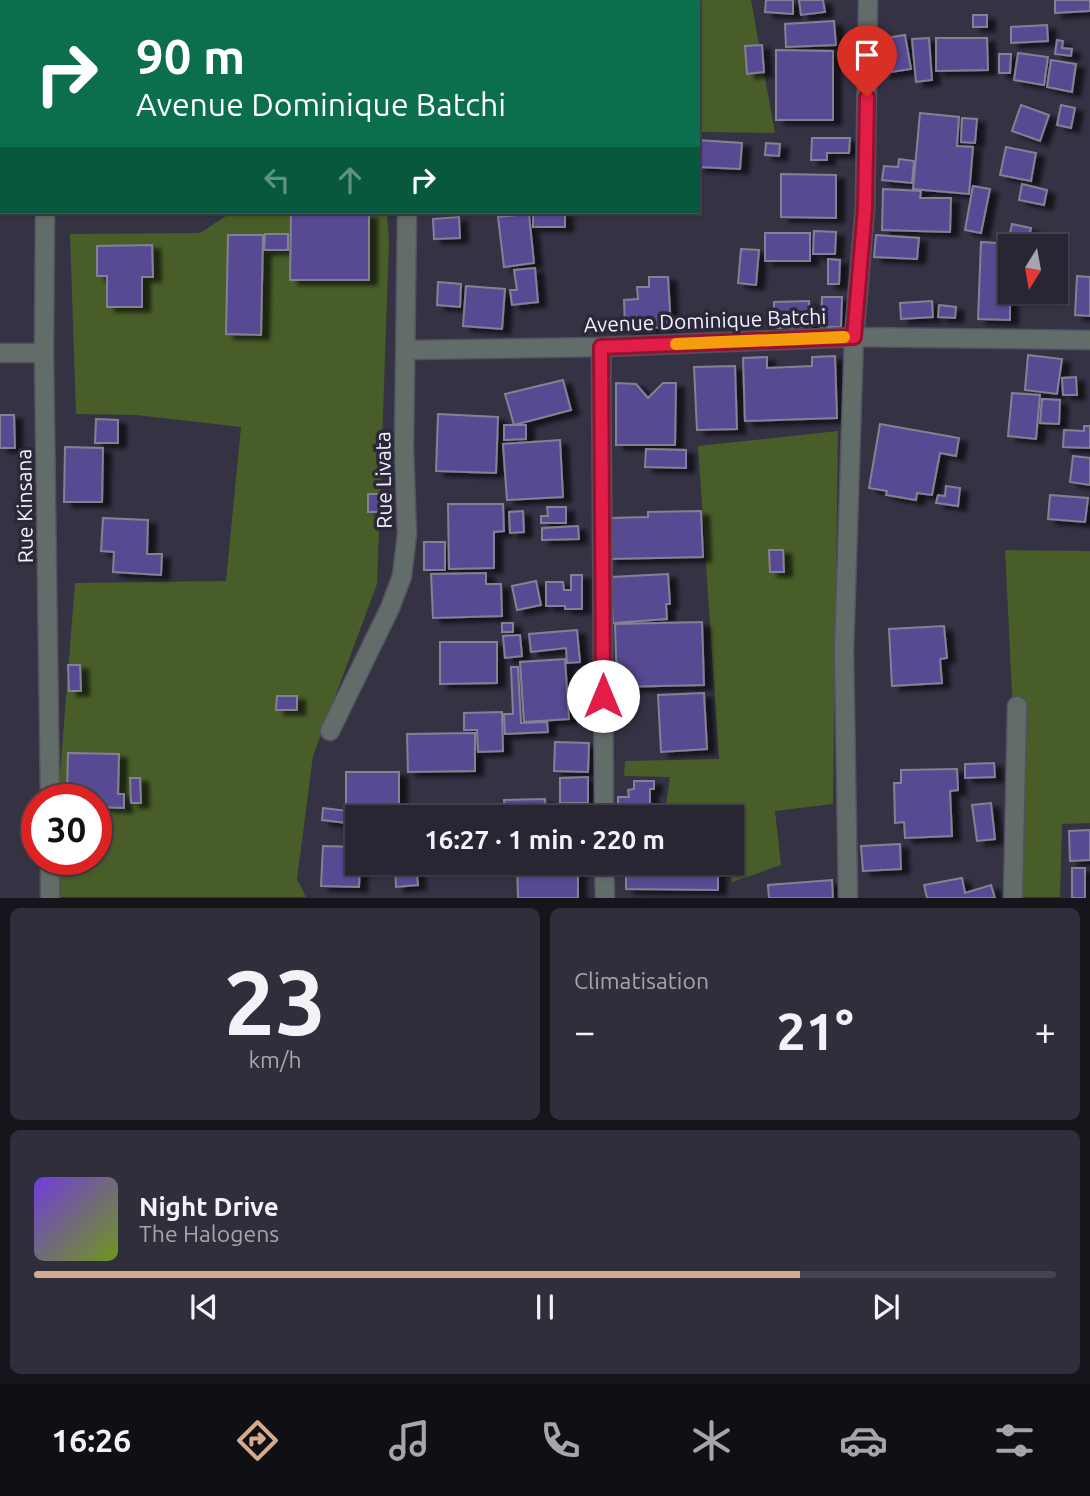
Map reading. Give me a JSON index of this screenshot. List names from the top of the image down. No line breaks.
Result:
{"streets":{"street":["Avenue Dominique Batchi","Rue Livata","Rue Kinsana"]},"crossings":[["Avenue Dominique Batchi","Rue Livata"]],"north":"bottom","page":{"turn":["90 m","Avenue Dominique Batchi"],"limit":"30","trip":"16:27 · 1 min · 220 m","tile":[["23","km/h"],"Climatisation"],"heat":["−","21°","+"],"song":["Night Drive","The Halogens"],"tabs":"16:26"}}
